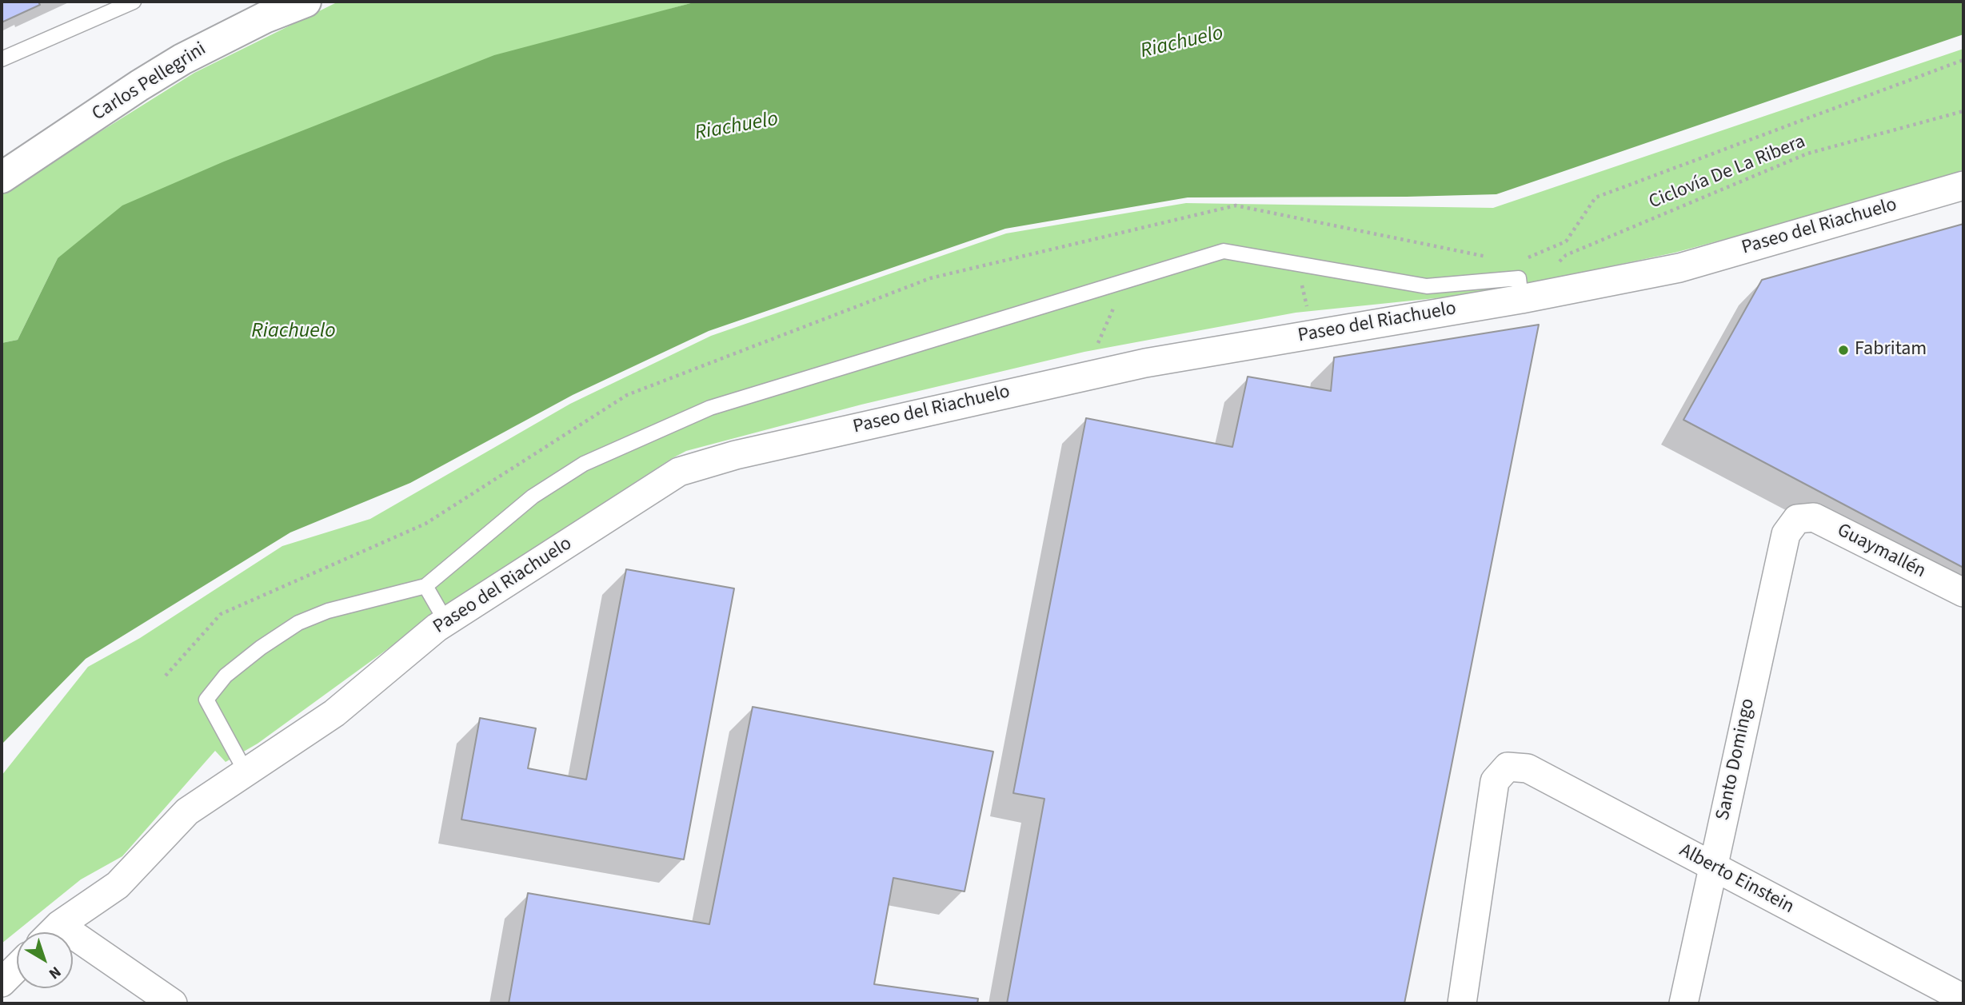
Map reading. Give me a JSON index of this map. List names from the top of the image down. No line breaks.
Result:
{"streets":{"street":["Carlos Pellegrini","Paseo del Riachuelo","Guaymallén","Santo Domingo","Alberto Einstein"],"path":["Ciclovía De La Ribera"]},"crossings":[["Guaymallén","Santo Domingo"],["Santo Domingo","Alberto Einstein"]],"water":["Riachuelo"],"places":["Fabritam"],"north":"bottom right"}
